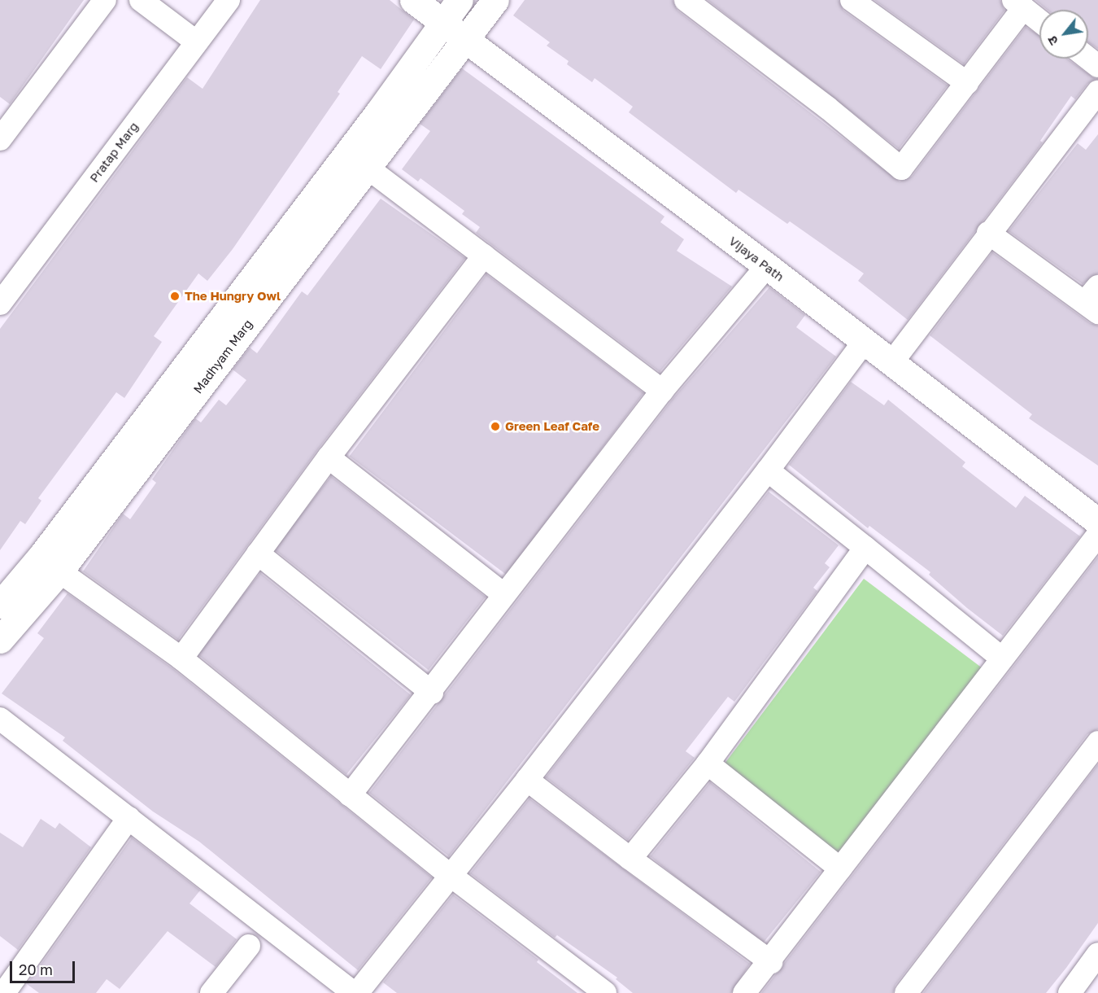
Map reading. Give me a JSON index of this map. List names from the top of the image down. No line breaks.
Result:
{"streets":{"street":["Pratap Marg","Vijaya Path","Madhyam Marg"]},"crossings":[["Vijaya Path","Madhyam Marg"]],"places":["The Hungry Owl","Green Leaf Cafe"],"scale_bar":"20 m","north":"bottom left"}
